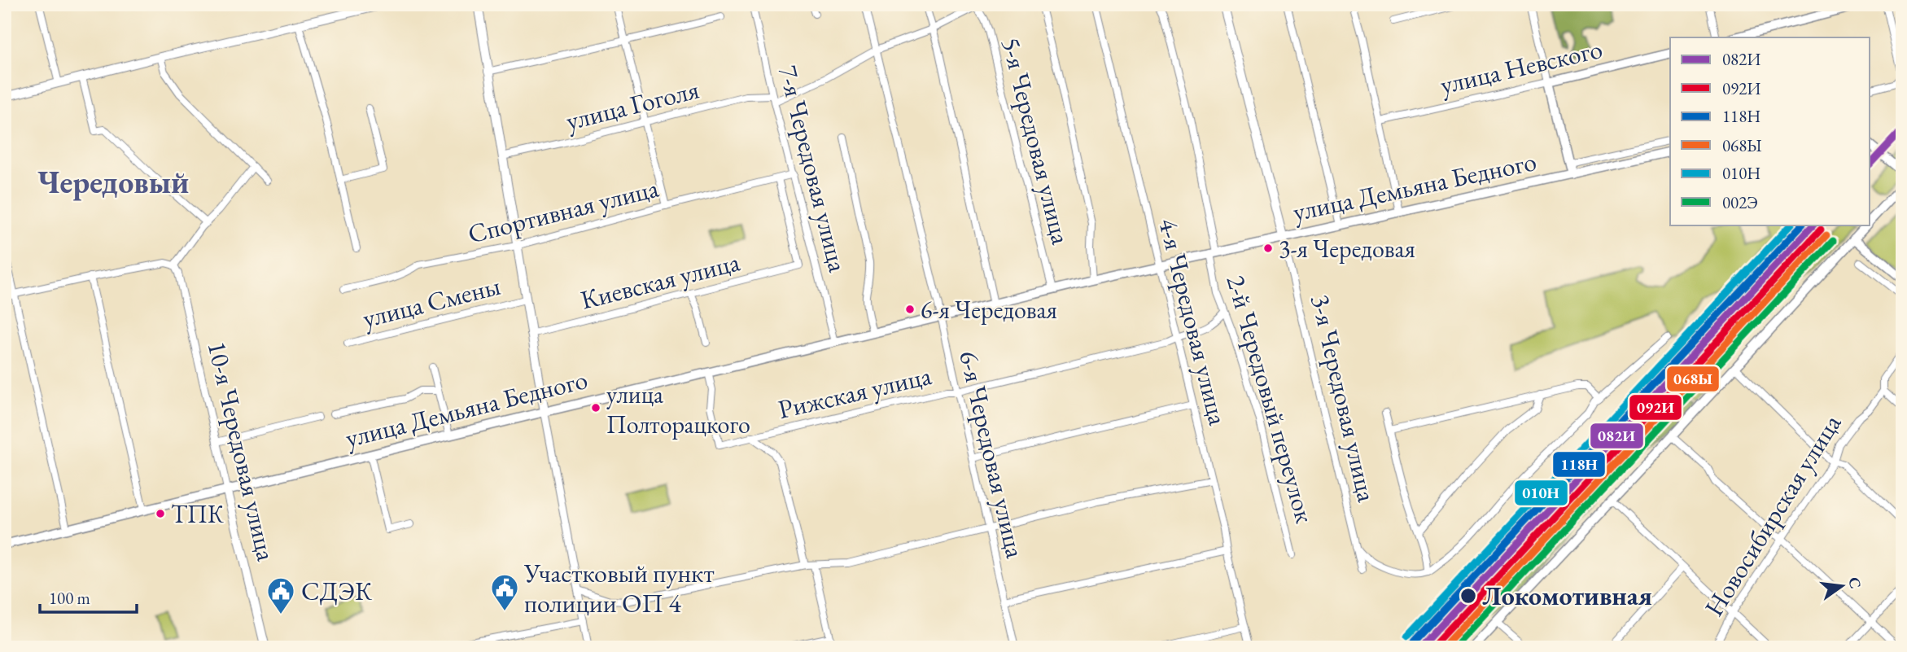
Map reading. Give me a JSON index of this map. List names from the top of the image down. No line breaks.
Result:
{"streets":{"main road":["улица Невского","улица Демьяна Бедного"],"street":["улица Гоголя","5-я Чередовая улица","7-я Чередовая улица","Спортивная улица","Киевская улица","улица Смены","4-я Чередовая улица","Рижская улица","3-я Чередовая улица","2-й Чередовый переулок","10-я Чередовая улица","6-я Чередовая улица","Новосибирская улица"]},"crossings":[["улица Гоголя","5-я Чередовая улица"],["улица Гоголя","7-я Чередовая улица"],["улица Гоголя","6-я Чередовая улица"],["5-я Чередовая улица","улица Демьяна Бедного"],["7-я Чередовая улица","улица Демьяна Бедного"],["7-я Чередовая улица","Спортивная улица"],["улица Демьяна Бедного","4-я Чередовая улица"],["улица Демьяна Бедного","Рижская улица"],["улица Демьяна Бедного","3-я Чередовая улица"],["улица Демьяна Бедного","2-й Чередовый переулок"],["улица Демьяна Бедного","10-я Чередовая улица"],["улица Демьяна Бедного","6-я Чередовая улица"],["Спортивная улица","Киевская улица"],["4-я Чередовая улица","Рижская улица"],["Рижская улица","2-й Чередовый переулок"],["Рижская улица","6-я Чередовая улица"]],"districts":["Чередовый"],"places":{"other":["3-я Чередовая","6-я Чередовая","улица Полторацкого","ТПК","Локомотивная"],"public building":["Участковый пункт полиции ОП 4","СДЭК"]},"lines":["transit line 082И","transit line 118Н","transit line 010Н","transit line 092И","transit line 068Ы","transit line 002Э"],"legend":["082И","092И","118Н","068Ы","010Н","002Э"],"scale_bar":"100 m","north":"right"}
